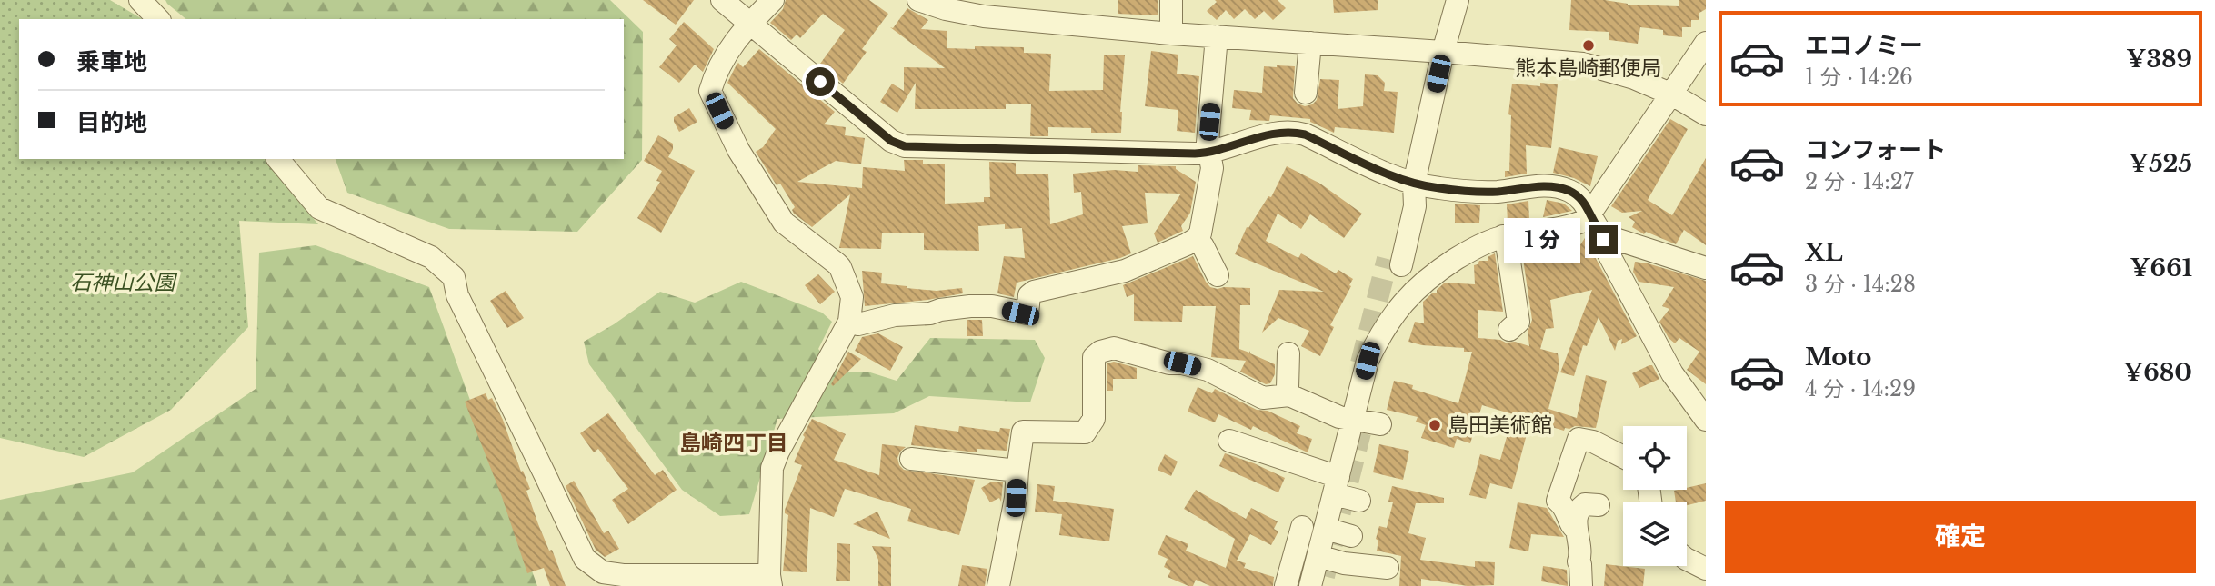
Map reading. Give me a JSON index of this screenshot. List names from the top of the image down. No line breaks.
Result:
{"districts":["島崎四丁目"],"parks":["石神山公園"],"places":["熊本島崎郵便局","島田美術館"],"page":{"list":[{"name":"エコノミー","note":"1 分 · 14:26","value":"¥389"},{"name":"コンフォート","note":"2 分 · 14:27","value":"¥525"},{"name":"XL","note":"3 分 · 14:28","value":"¥661"},{"name":"Moto","note":"4 分 · 14:29","value":"¥680"}],"banner":["乗車地","目的地"],"bubble":"1 分","buttons":"確定"}}
